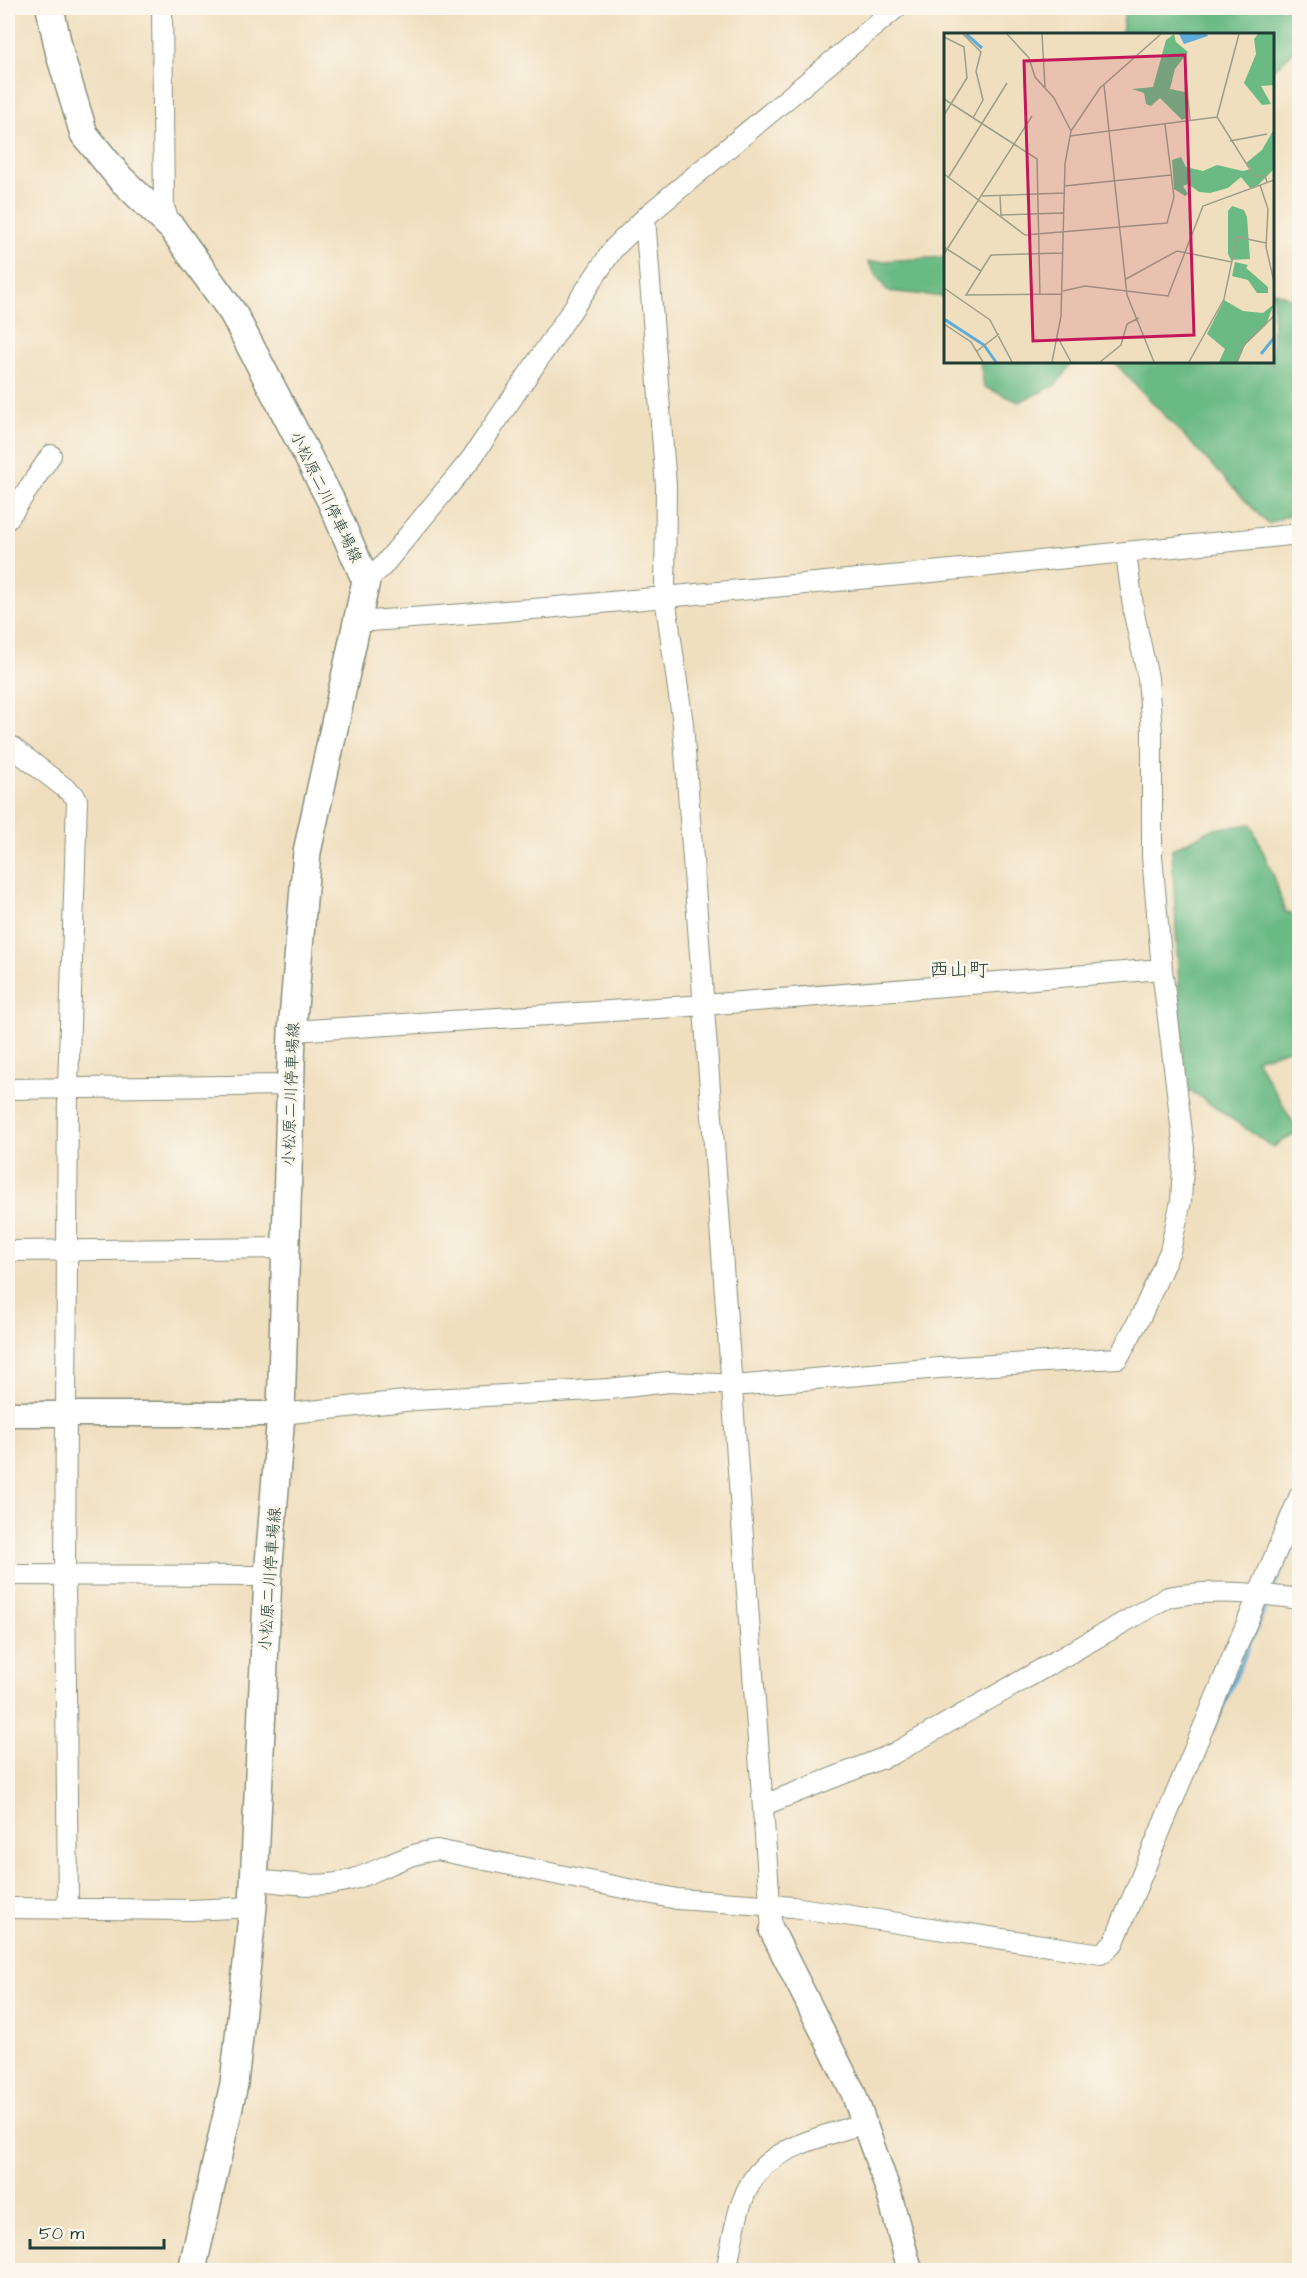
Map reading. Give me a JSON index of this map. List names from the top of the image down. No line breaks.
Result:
{"streets":{"main road":["小松原二川停車場線"]},"districts":["西山町"],"scale_bar":"50 m"}
